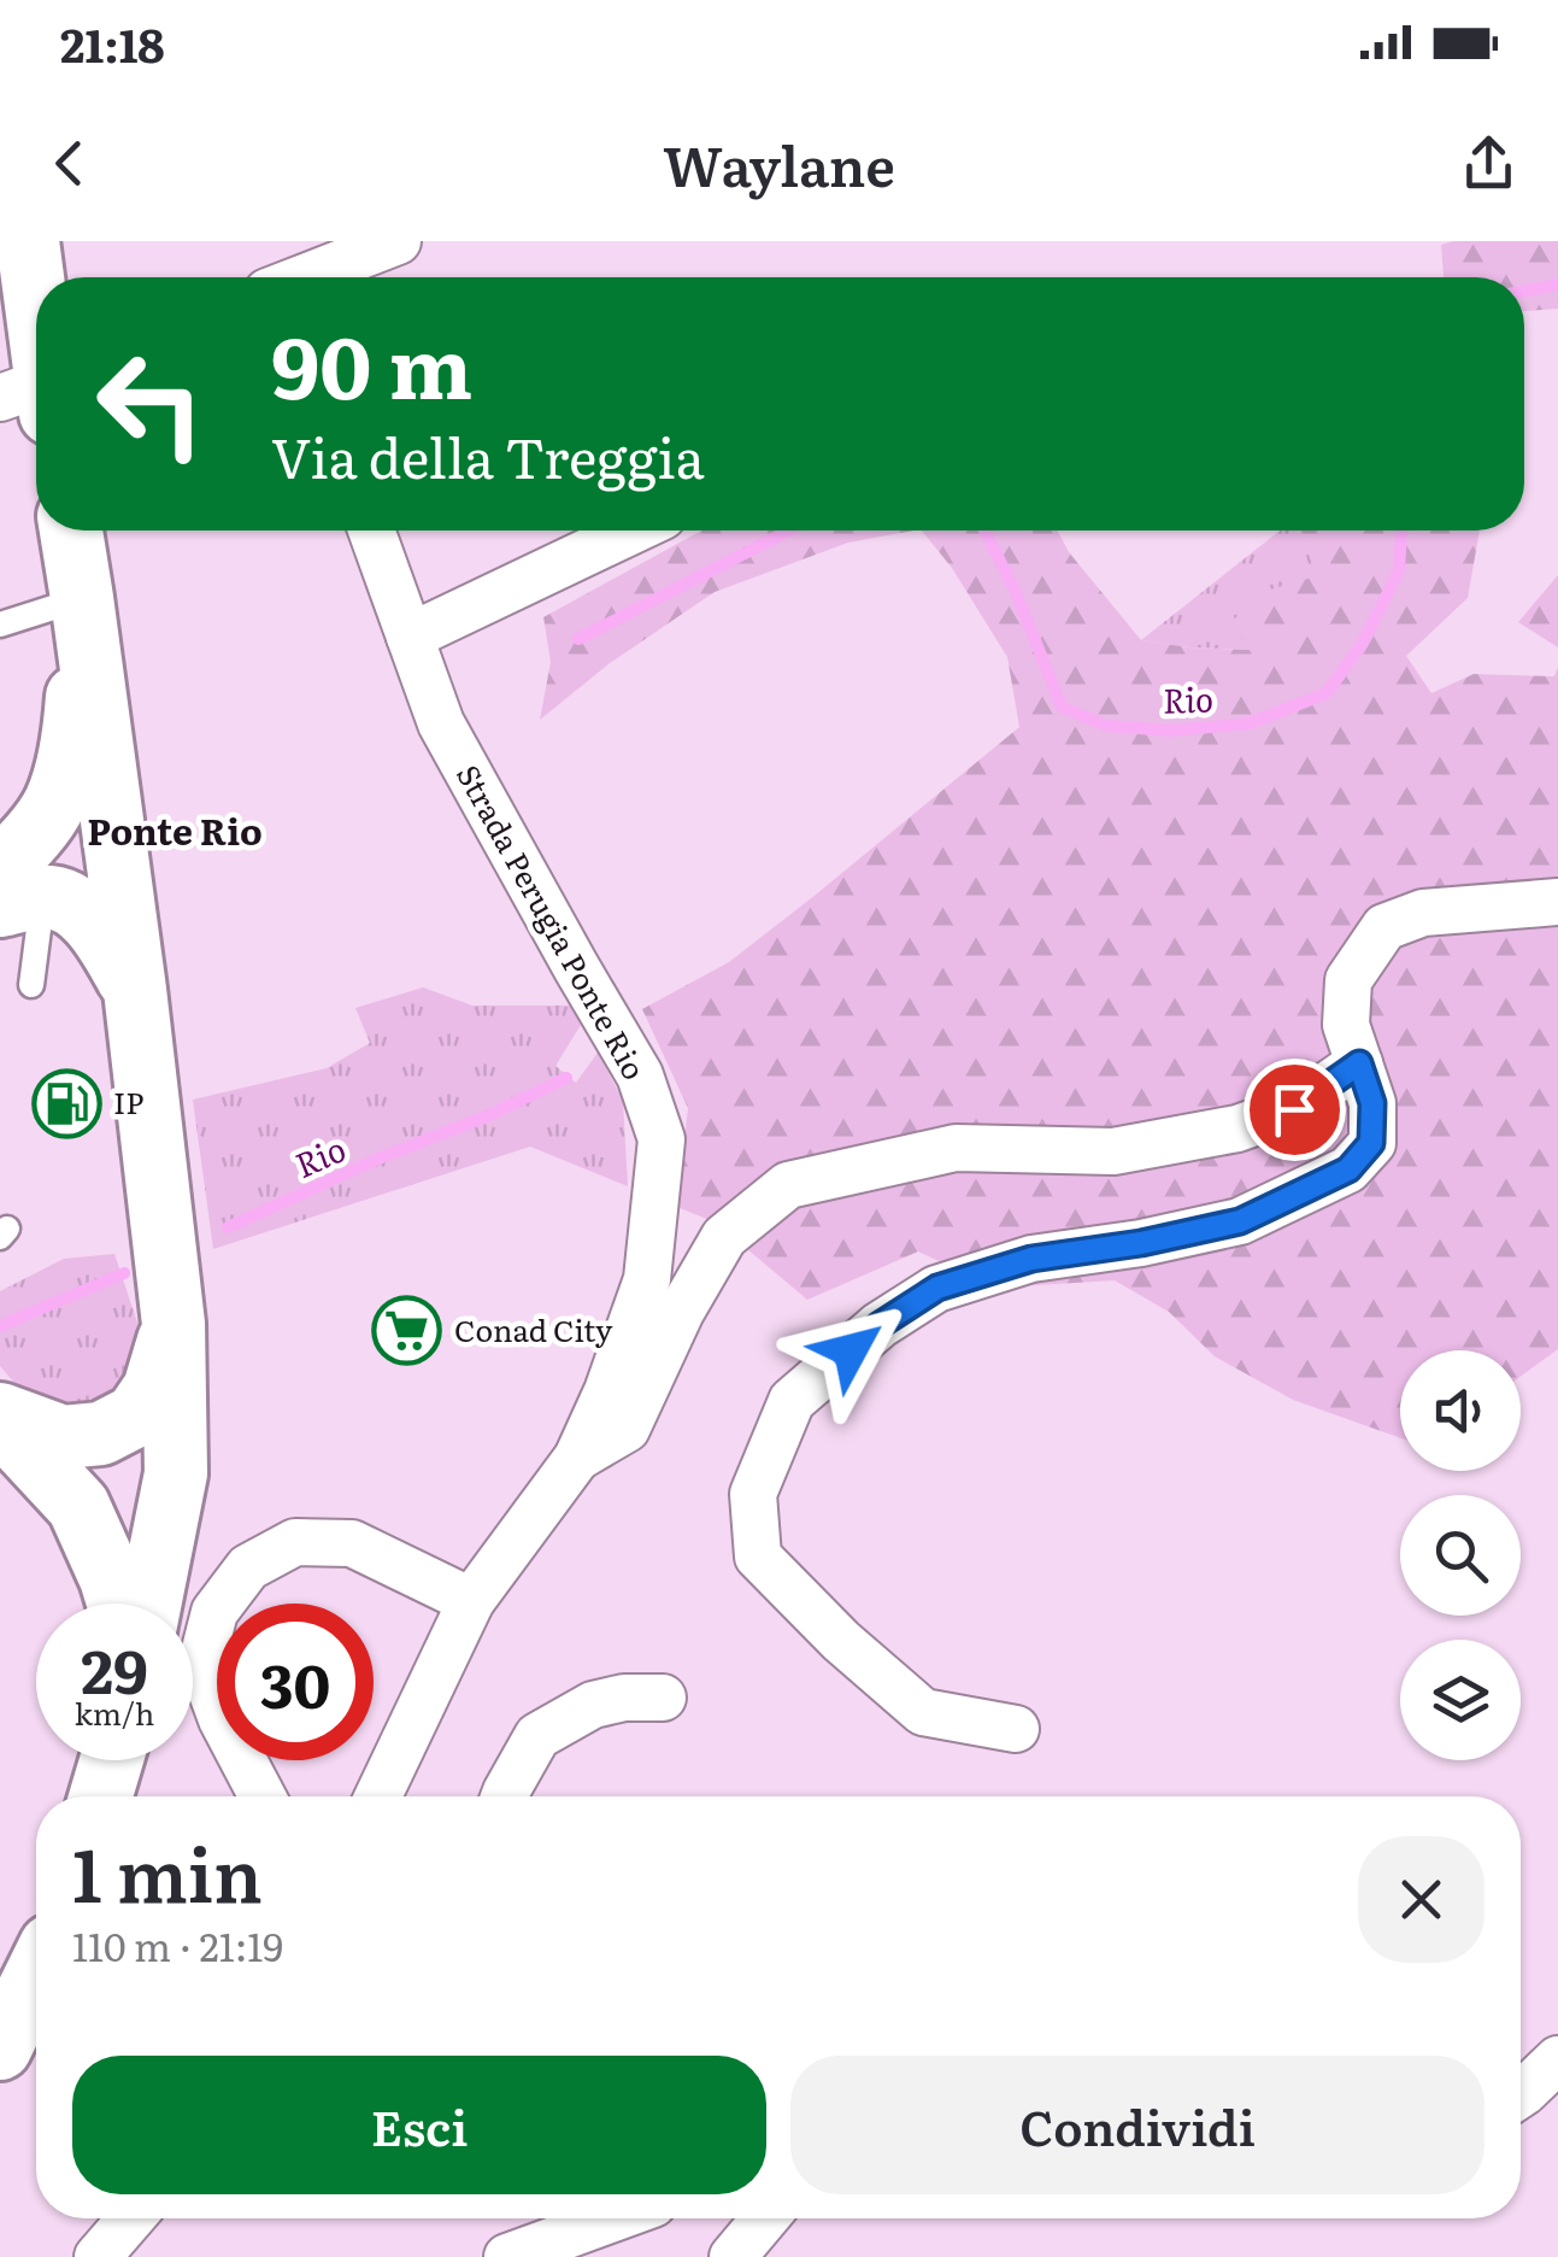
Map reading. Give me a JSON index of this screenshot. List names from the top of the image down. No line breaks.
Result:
{"streets":{"street":["Strada Perugia Ponte Rio"]},"districts":["Ponte Rio"],"water":["Rio"],"places":{"fuel station":["IP"],"supermarket":["Conad City"]},"page":{"status":"21:18","header":"Waylane","turn":["90 m","Via della Treggia"],"speed":"29 km/h","limit":"30","heading":["1 min","110 m · 21:19"],"buttons":["Esci","Condividi"]}}
